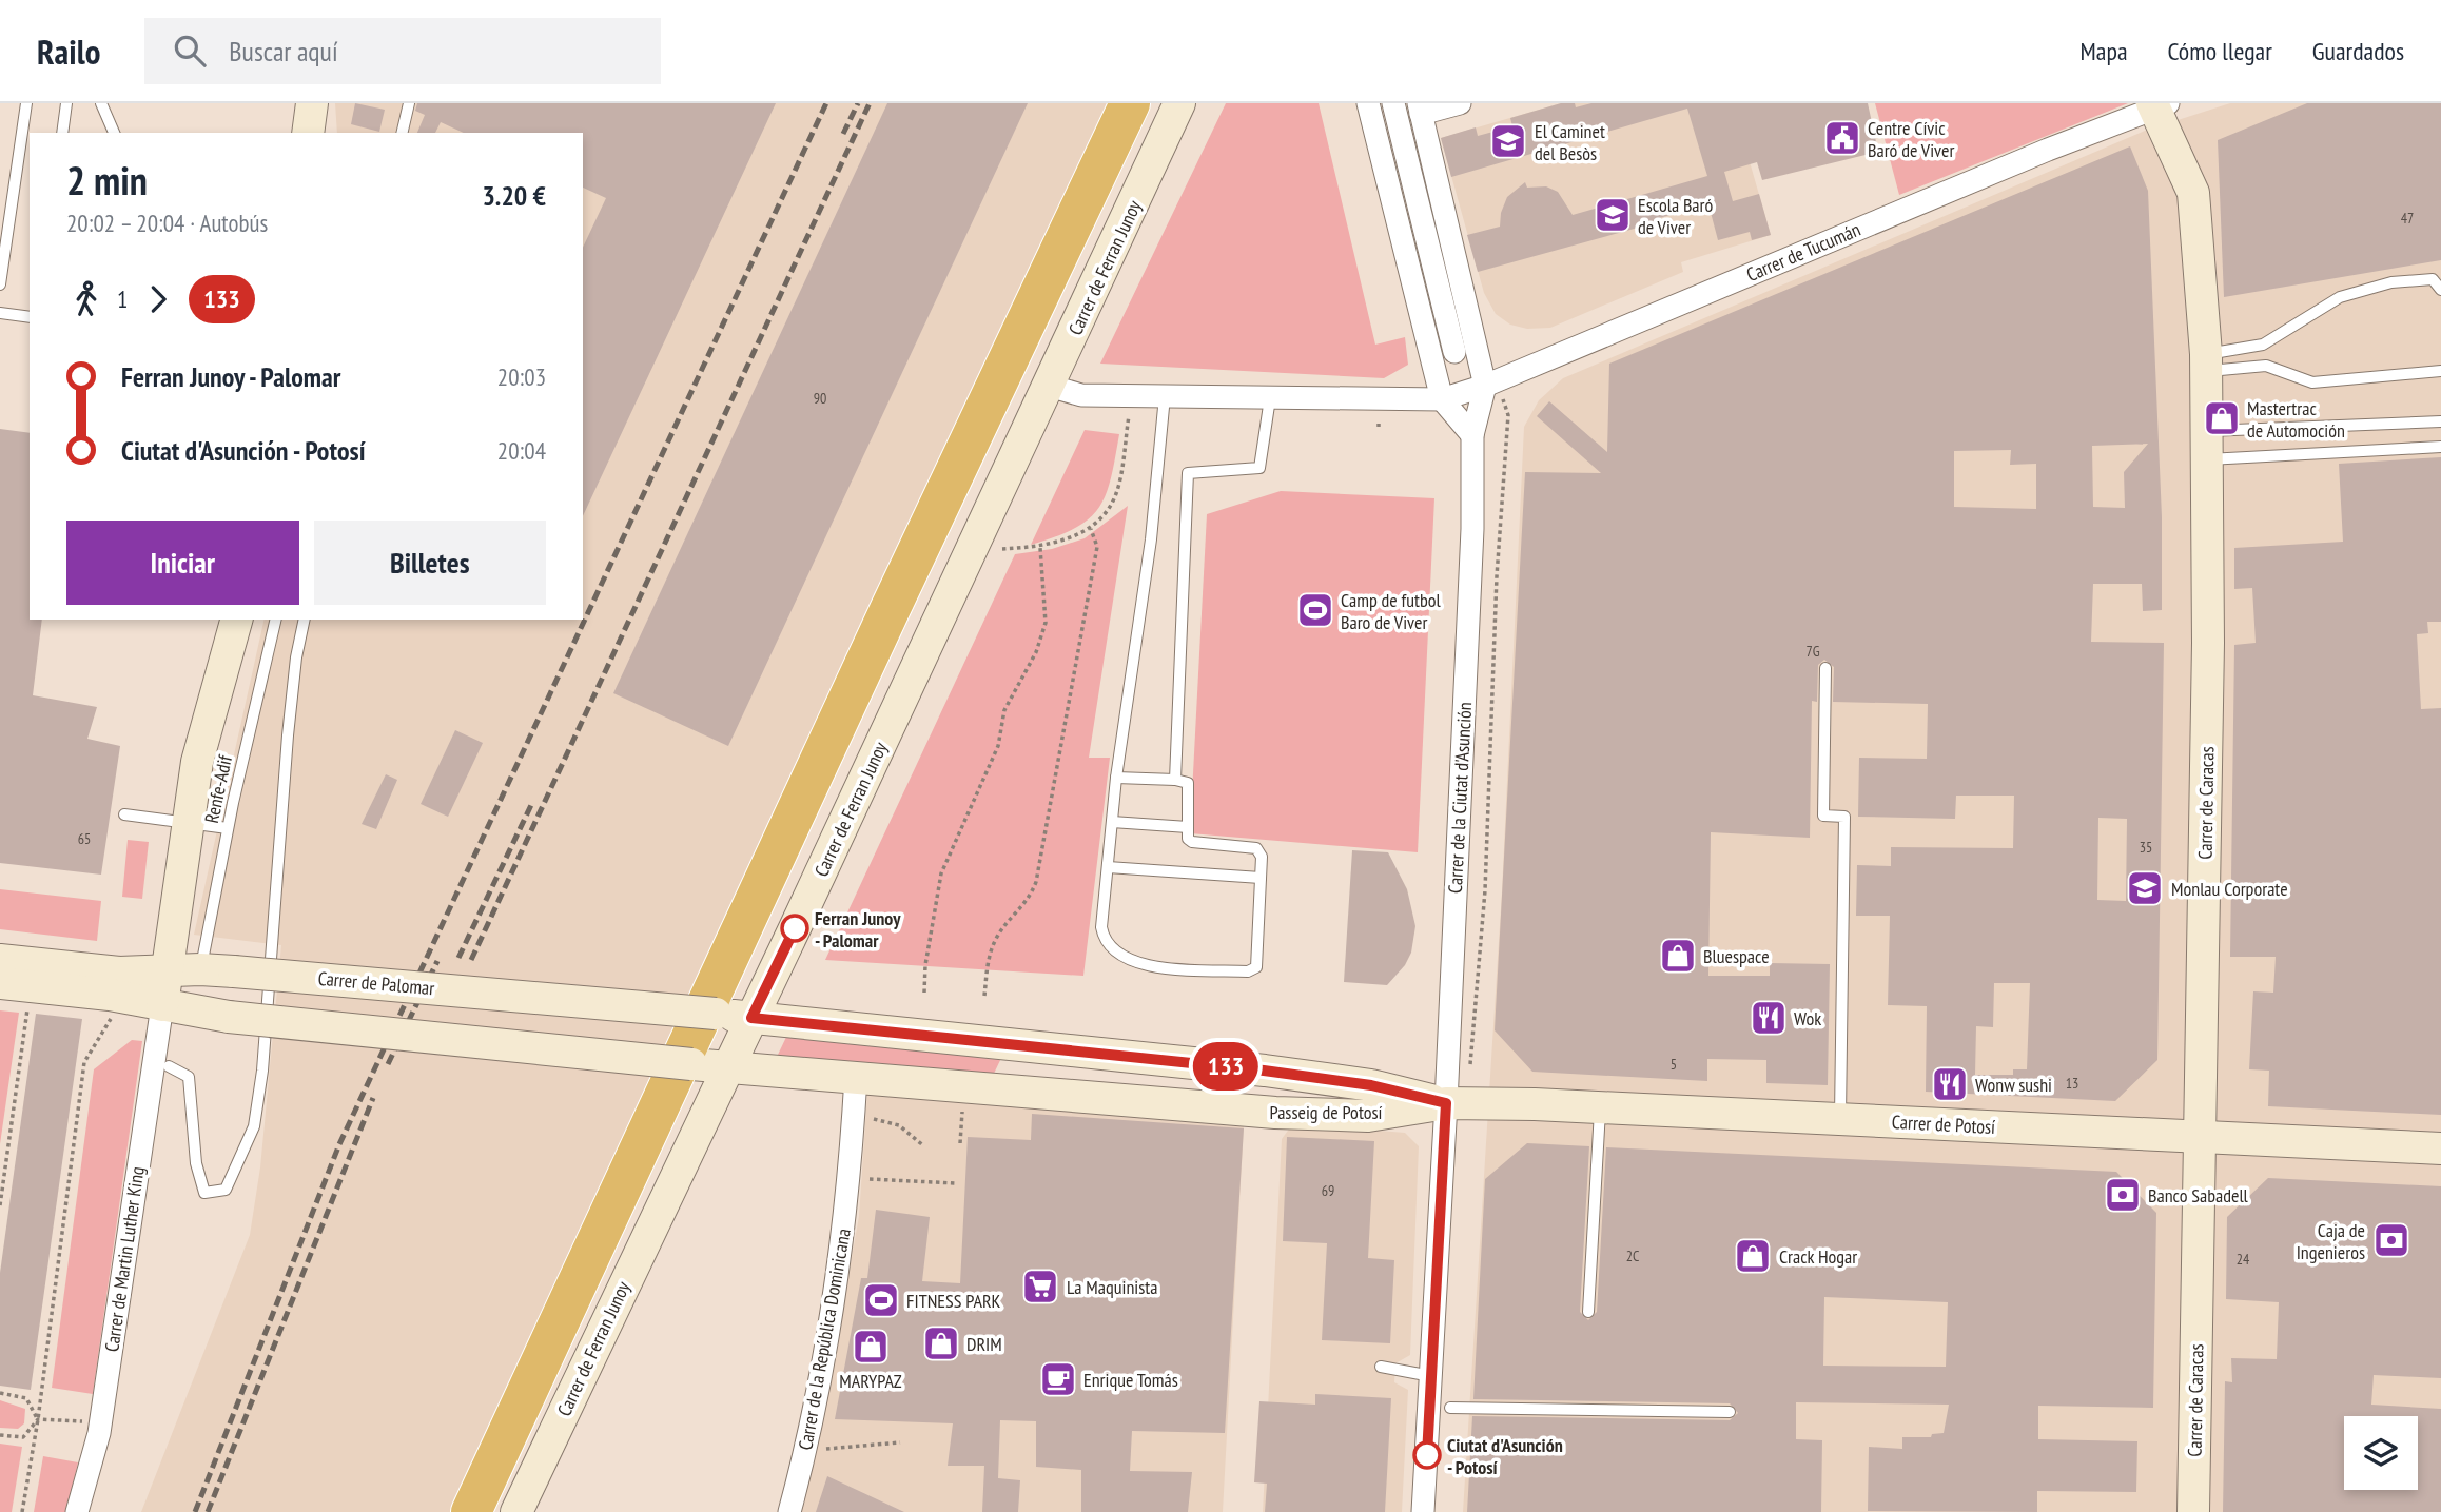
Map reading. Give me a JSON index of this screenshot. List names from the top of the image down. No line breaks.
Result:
{"streets":{"street":["Carrer de Tucumán","Carrer de Ferran Junoy","Carrer de la Ciutat d'Asunción","Carrer de Caracas","Carrer de Palomar","Passeig de Potosí","Carrer de Potosí","Carrer de Martin Luther King","Carrer de la República Dominicana"],"lane":["Renfe-Adif"]},"crossings":[["Carrer de Tucumán","Carrer de Ferran Junoy"],["Carrer de Tucumán","Carrer de Caracas"],["Carrer de Ferran Junoy","Carrer de Palomar"],["Carrer de Ferran Junoy","Passeig de Potosí"],["Renfe-Adif","Carrer de Palomar"],["Carrer de la Ciutat d'Asunción","Passeig de Potosí"],["Carrer de la Ciutat d'Asunción","Carrer de Potosí"],["Carrer de Caracas","Carrer de Potosí"],["Carrer de Palomar","Passeig de Potosí"],["Passeig de Potosí","Carrer de Potosí"],["Passeig de Potosí","Carrer de la República Dominicana"]],"places":{"public building":["Centre Cívic Baró de Viver"],"school or university":["El Caminet del Besòs","Escola Baró de Viver","Monlau Corporate"],"shop":["Mastertrac de Automoción","Bluespace","Crack Hogar","DRIM","MARYPAZ"],"sports":["Camp de futbol Baro de Viver","FITNESS PARK"],"other":["Ferran Junoy - Palomar","Ciutat d'Asunción - Potosí"],"restaurant":["Wok","Wonw sushi"],"bank":["Banco Sabadell","Caja de Ingenieros"],"supermarket":["La Maquinista"],"cafe":["Enrique Tomás"]},"lines":["bus line 133"],"house_numbers":["47","90","7G","65","35","5","13","69","2C","24"],"page":{"header":"Railo","search":"Buscar aquí","nav":["Mapa","Cómo llegar","Guardados"],"on_map":"133","heading":["2 min","20:02 – 20:04 · Autobús","3.20 €"],"legs":["1","133"],"list":[{"name":"Ferran Junoy - Palomar","value":"20:03"},{"name":"Ciutat d'Asunción - Potosí","value":"20:04"}],"buttons":["Iniciar","Billetes"]}}
